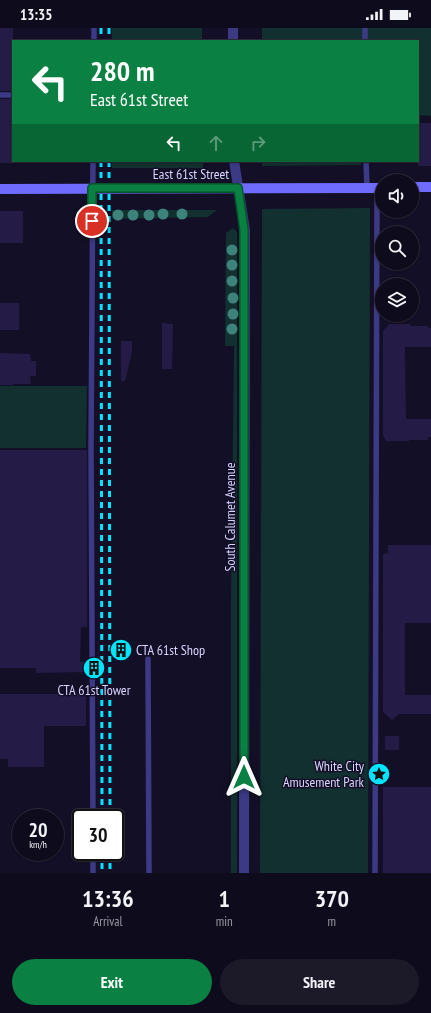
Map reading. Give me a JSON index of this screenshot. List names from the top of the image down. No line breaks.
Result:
{"streets":{"street":["East 61st Street","South Calumet Avenue"]},"crossings":[["East 61st Street","South Calumet Avenue"]],"places":{"building":["CTA 61st Shop","CTA 61st Tower"],"place":["White City Amusement Park"]},"page":{"status":"13:35","turn":["280 m","East 61st Street"],"speed":"20 km/h","limit":"30","eta":["13:36","Arrival","1","min","370","m"],"buttons":["Exit","Share"]}}
